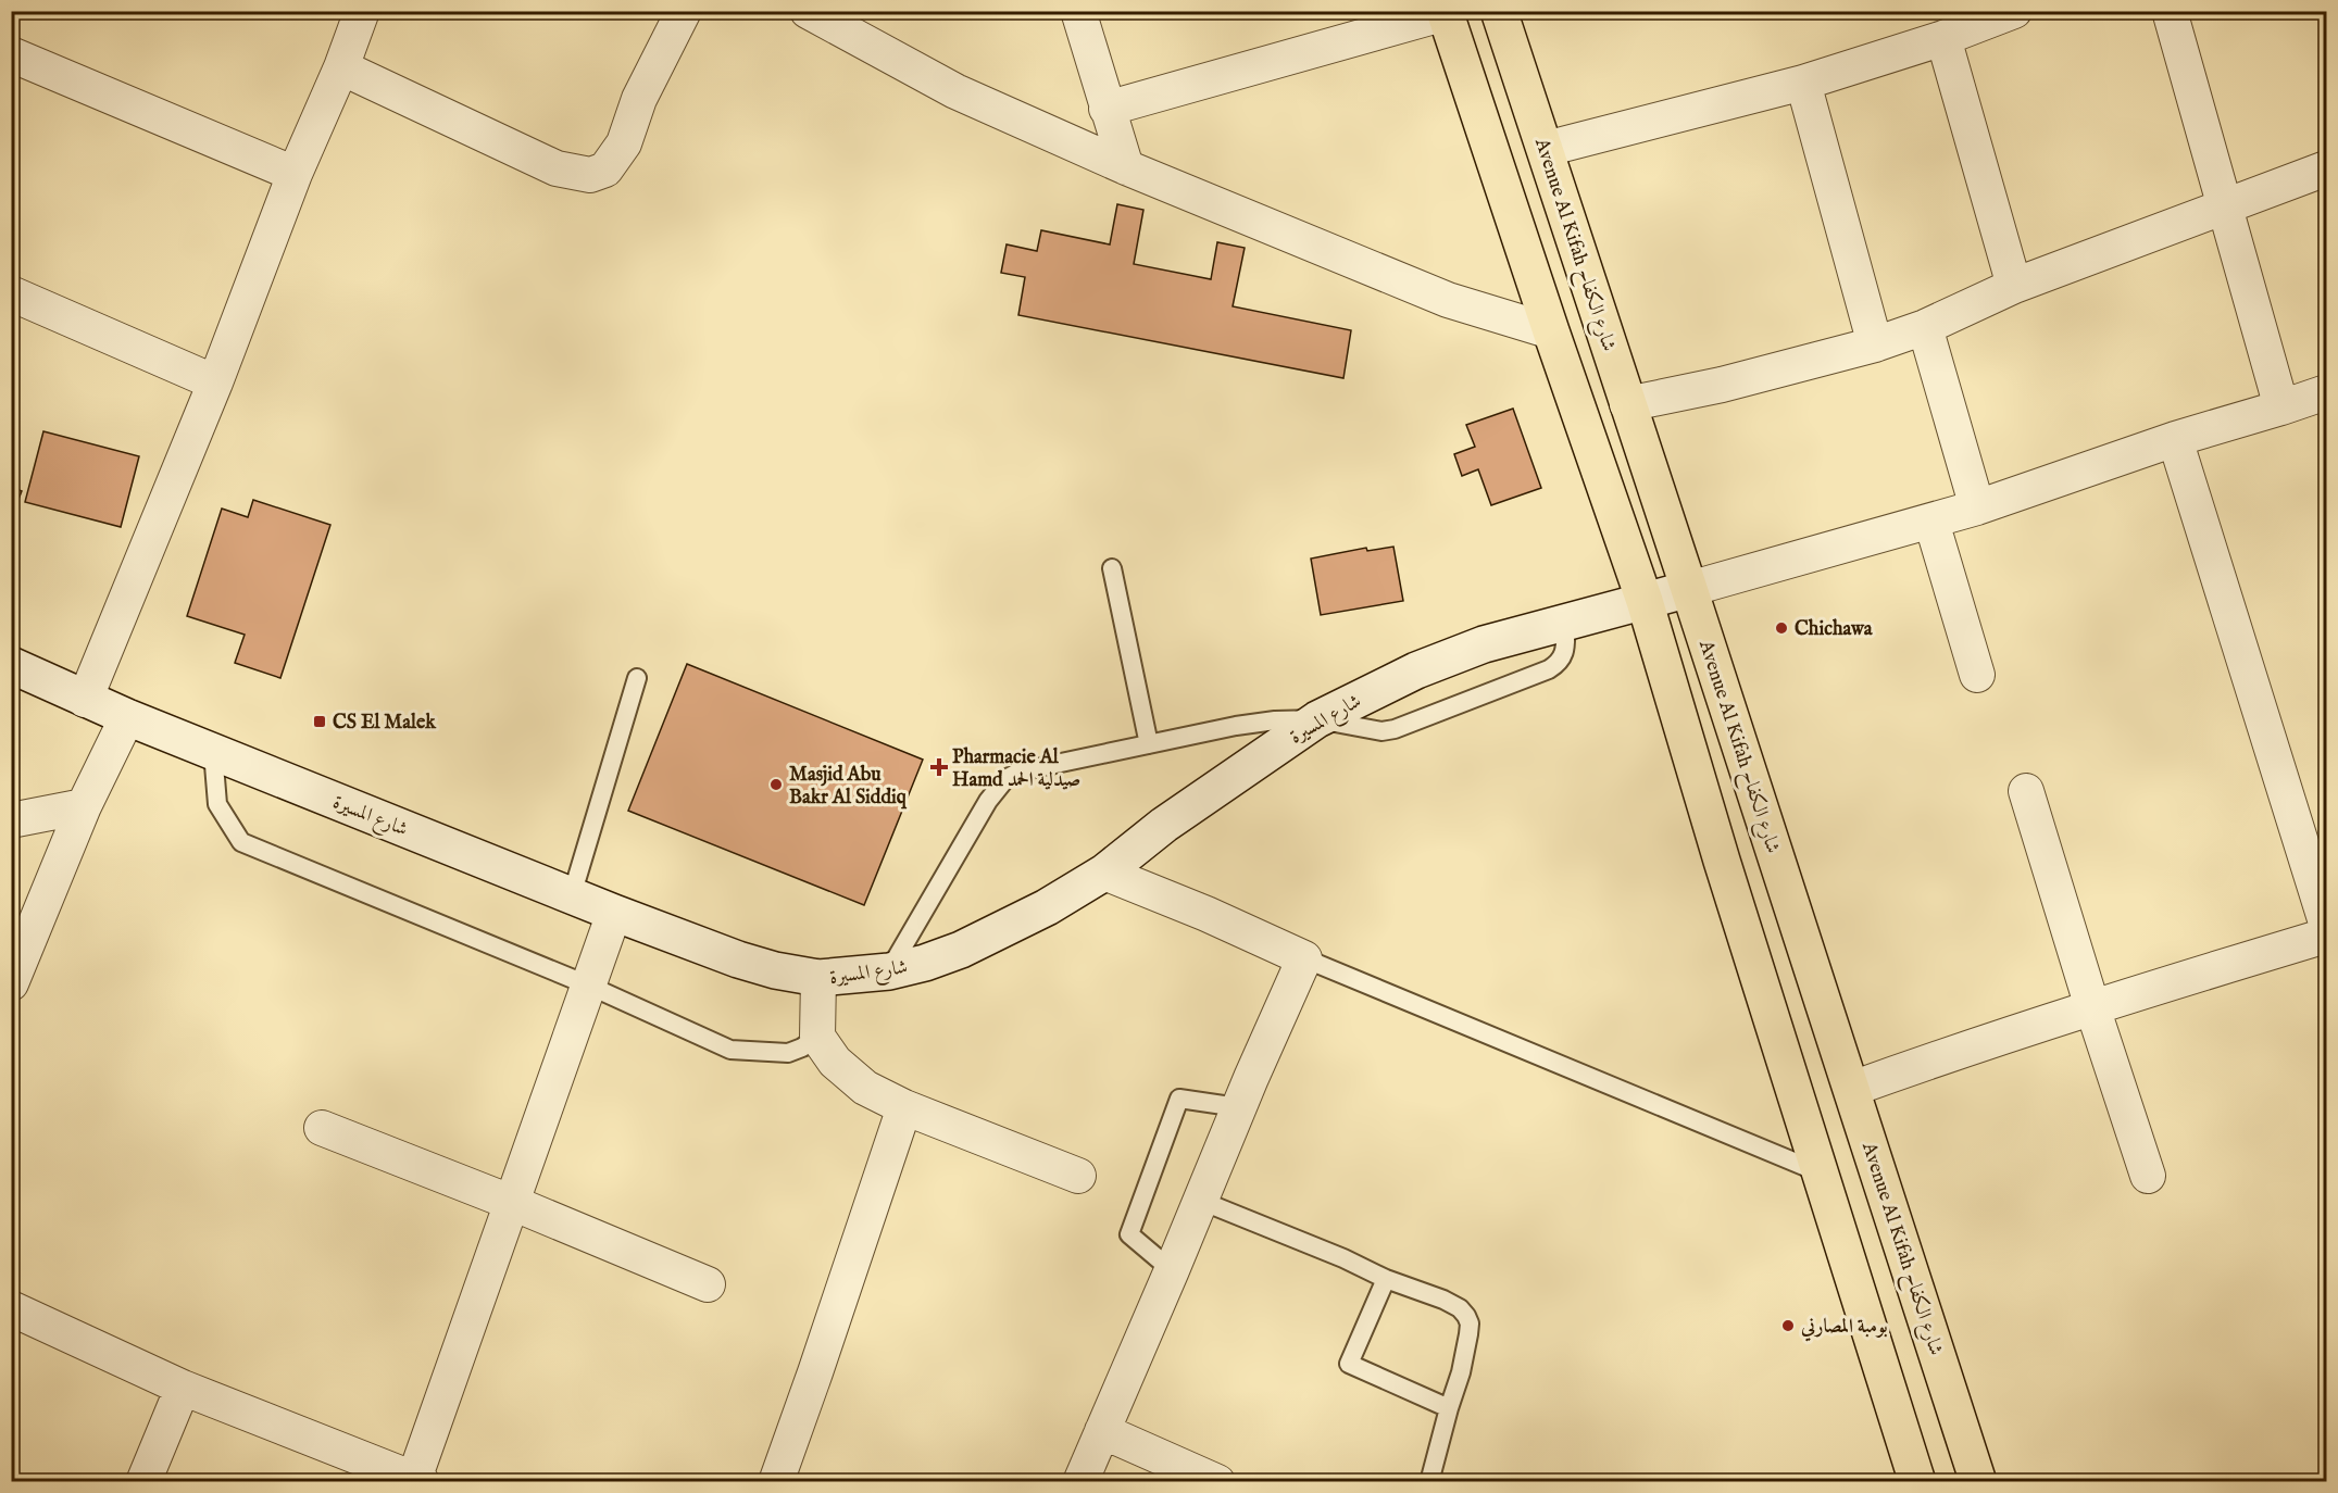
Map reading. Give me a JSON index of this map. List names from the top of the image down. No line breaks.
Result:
{"streets":{"main road":["Avenue Al Kifah شارع الكفاح"],"street":["شارع المسيرة"]},"crossings":[["Avenue Al Kifah شارع الكفاح","شارع المسيرة"]],"places":{"other":["Chichawa","Masjid Abu Bakr Al Siddiq","بومبة المصارني"],"transit":["CS El Malek"],"health":["Pharmacie Al Hamd صيدلية الحمد"]}}
